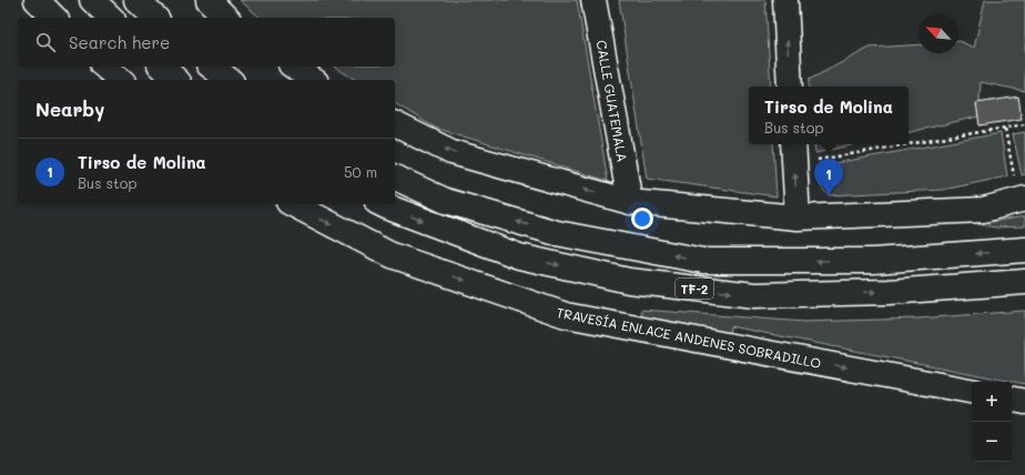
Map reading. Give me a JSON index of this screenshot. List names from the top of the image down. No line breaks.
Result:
{"streets":{"main road":["CALLE GUATEMALA","TF-2","TRAVESÍA ENLACE ANDENES SOBRADILLO"]},"north":"top left","page":{"search":"Search here","heading":"Nearby","popup":["Tirso de Molina","Bus stop"],"list":[{"mark":"1","name":"Tirso de Molina","note":"Bus stop","value":"50 m"}],"pins":"1","map_buttons":["+","−"]}}
